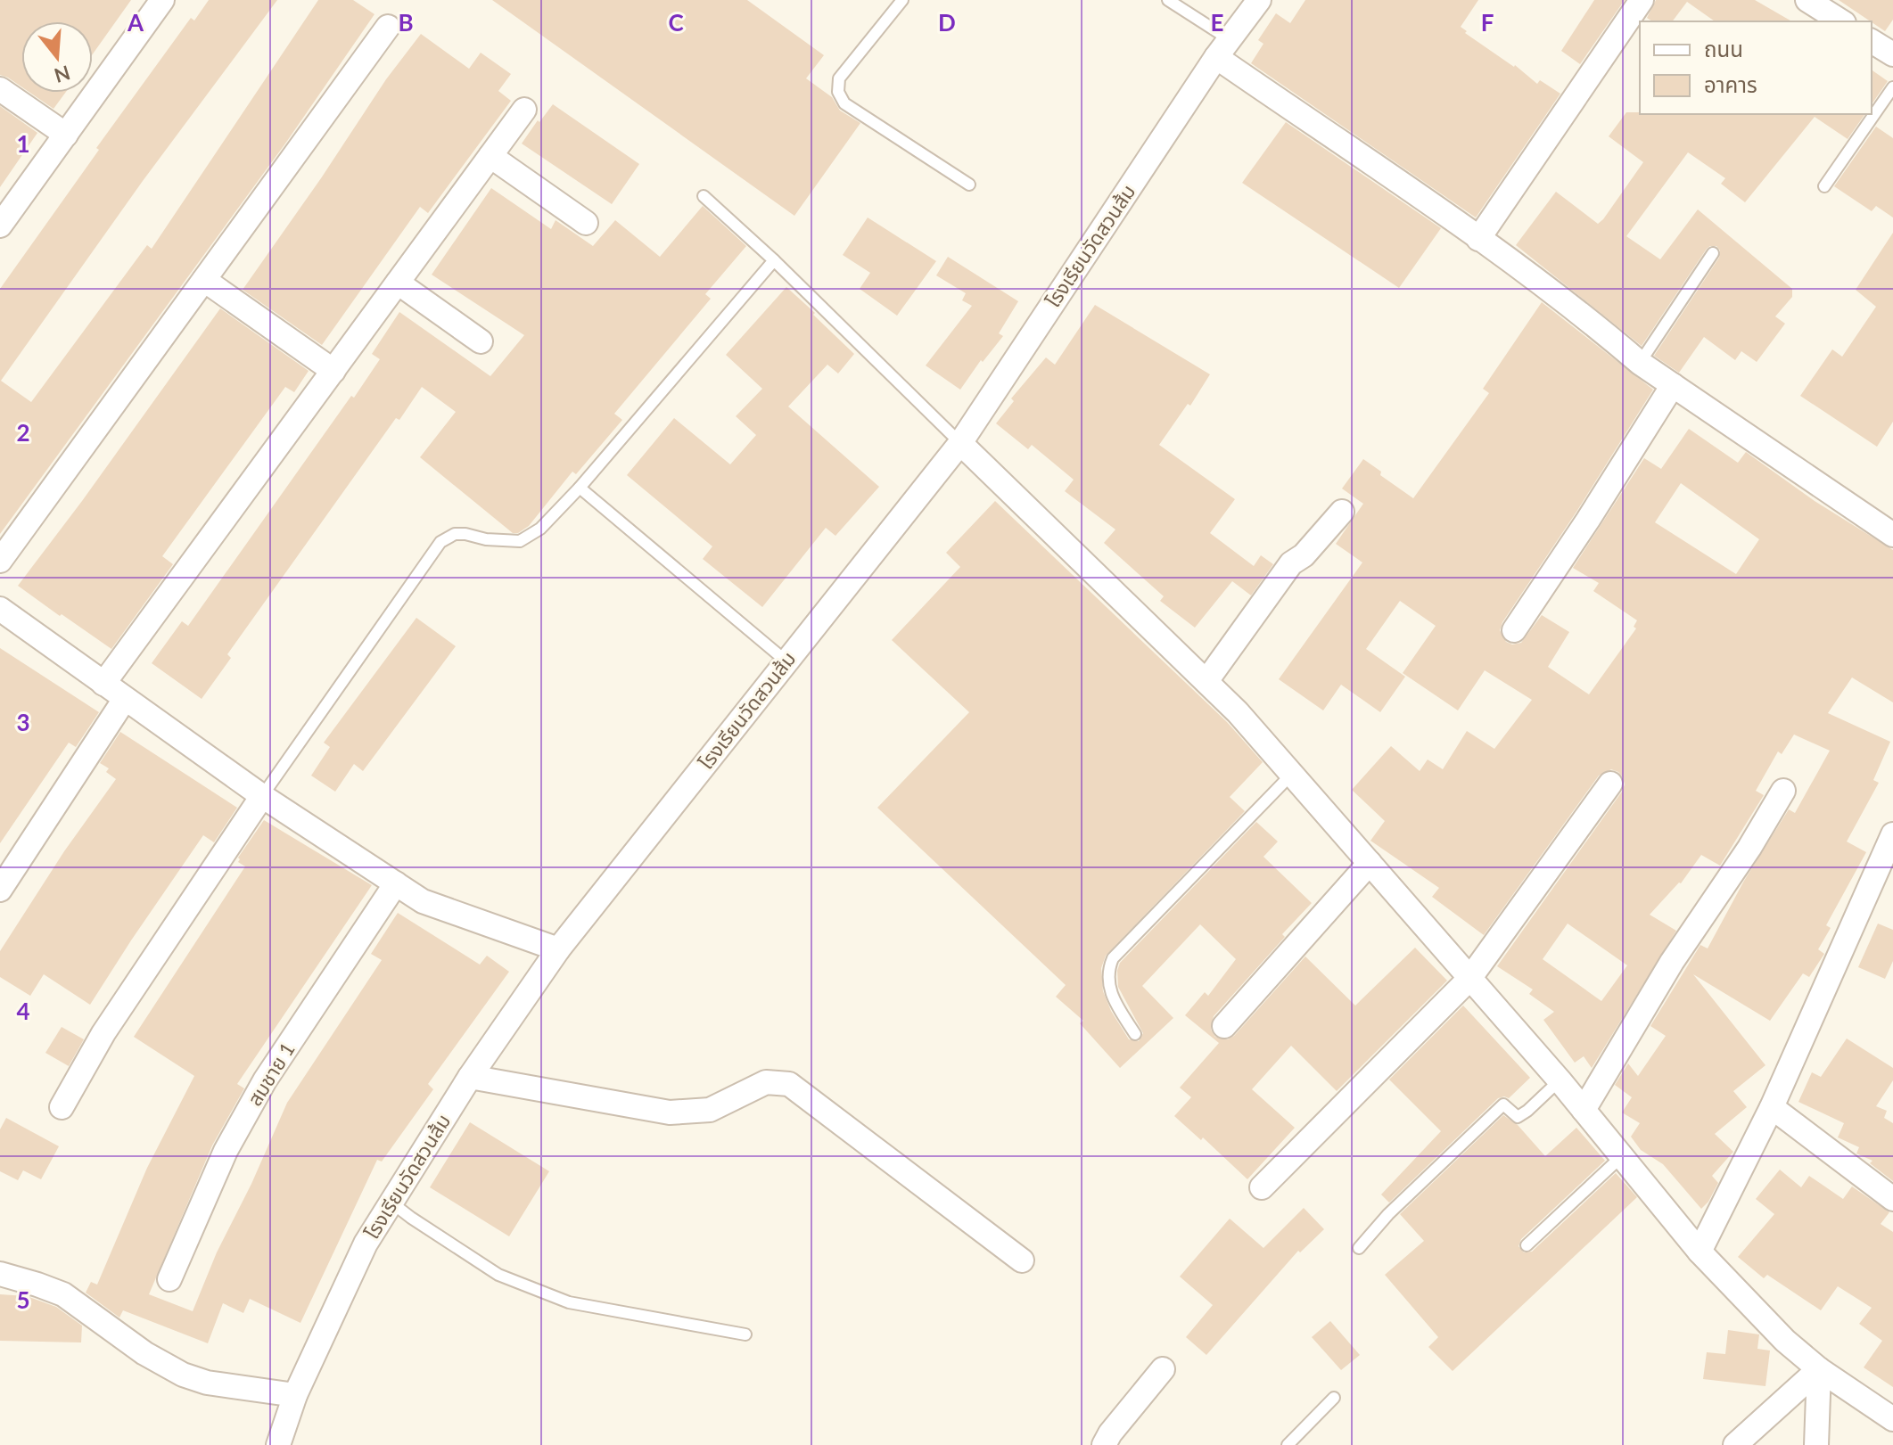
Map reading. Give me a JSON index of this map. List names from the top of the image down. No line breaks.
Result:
{"streets":{"street":["โรงเรียนวัดสวนส้ม","สมชาย 1"]},"legend":["ถนน","อาคาร"],"north":"bottom","grid":{"columns":["A","B","C","D","E","F"],"rows":["1","2","3","4","5"]}}
